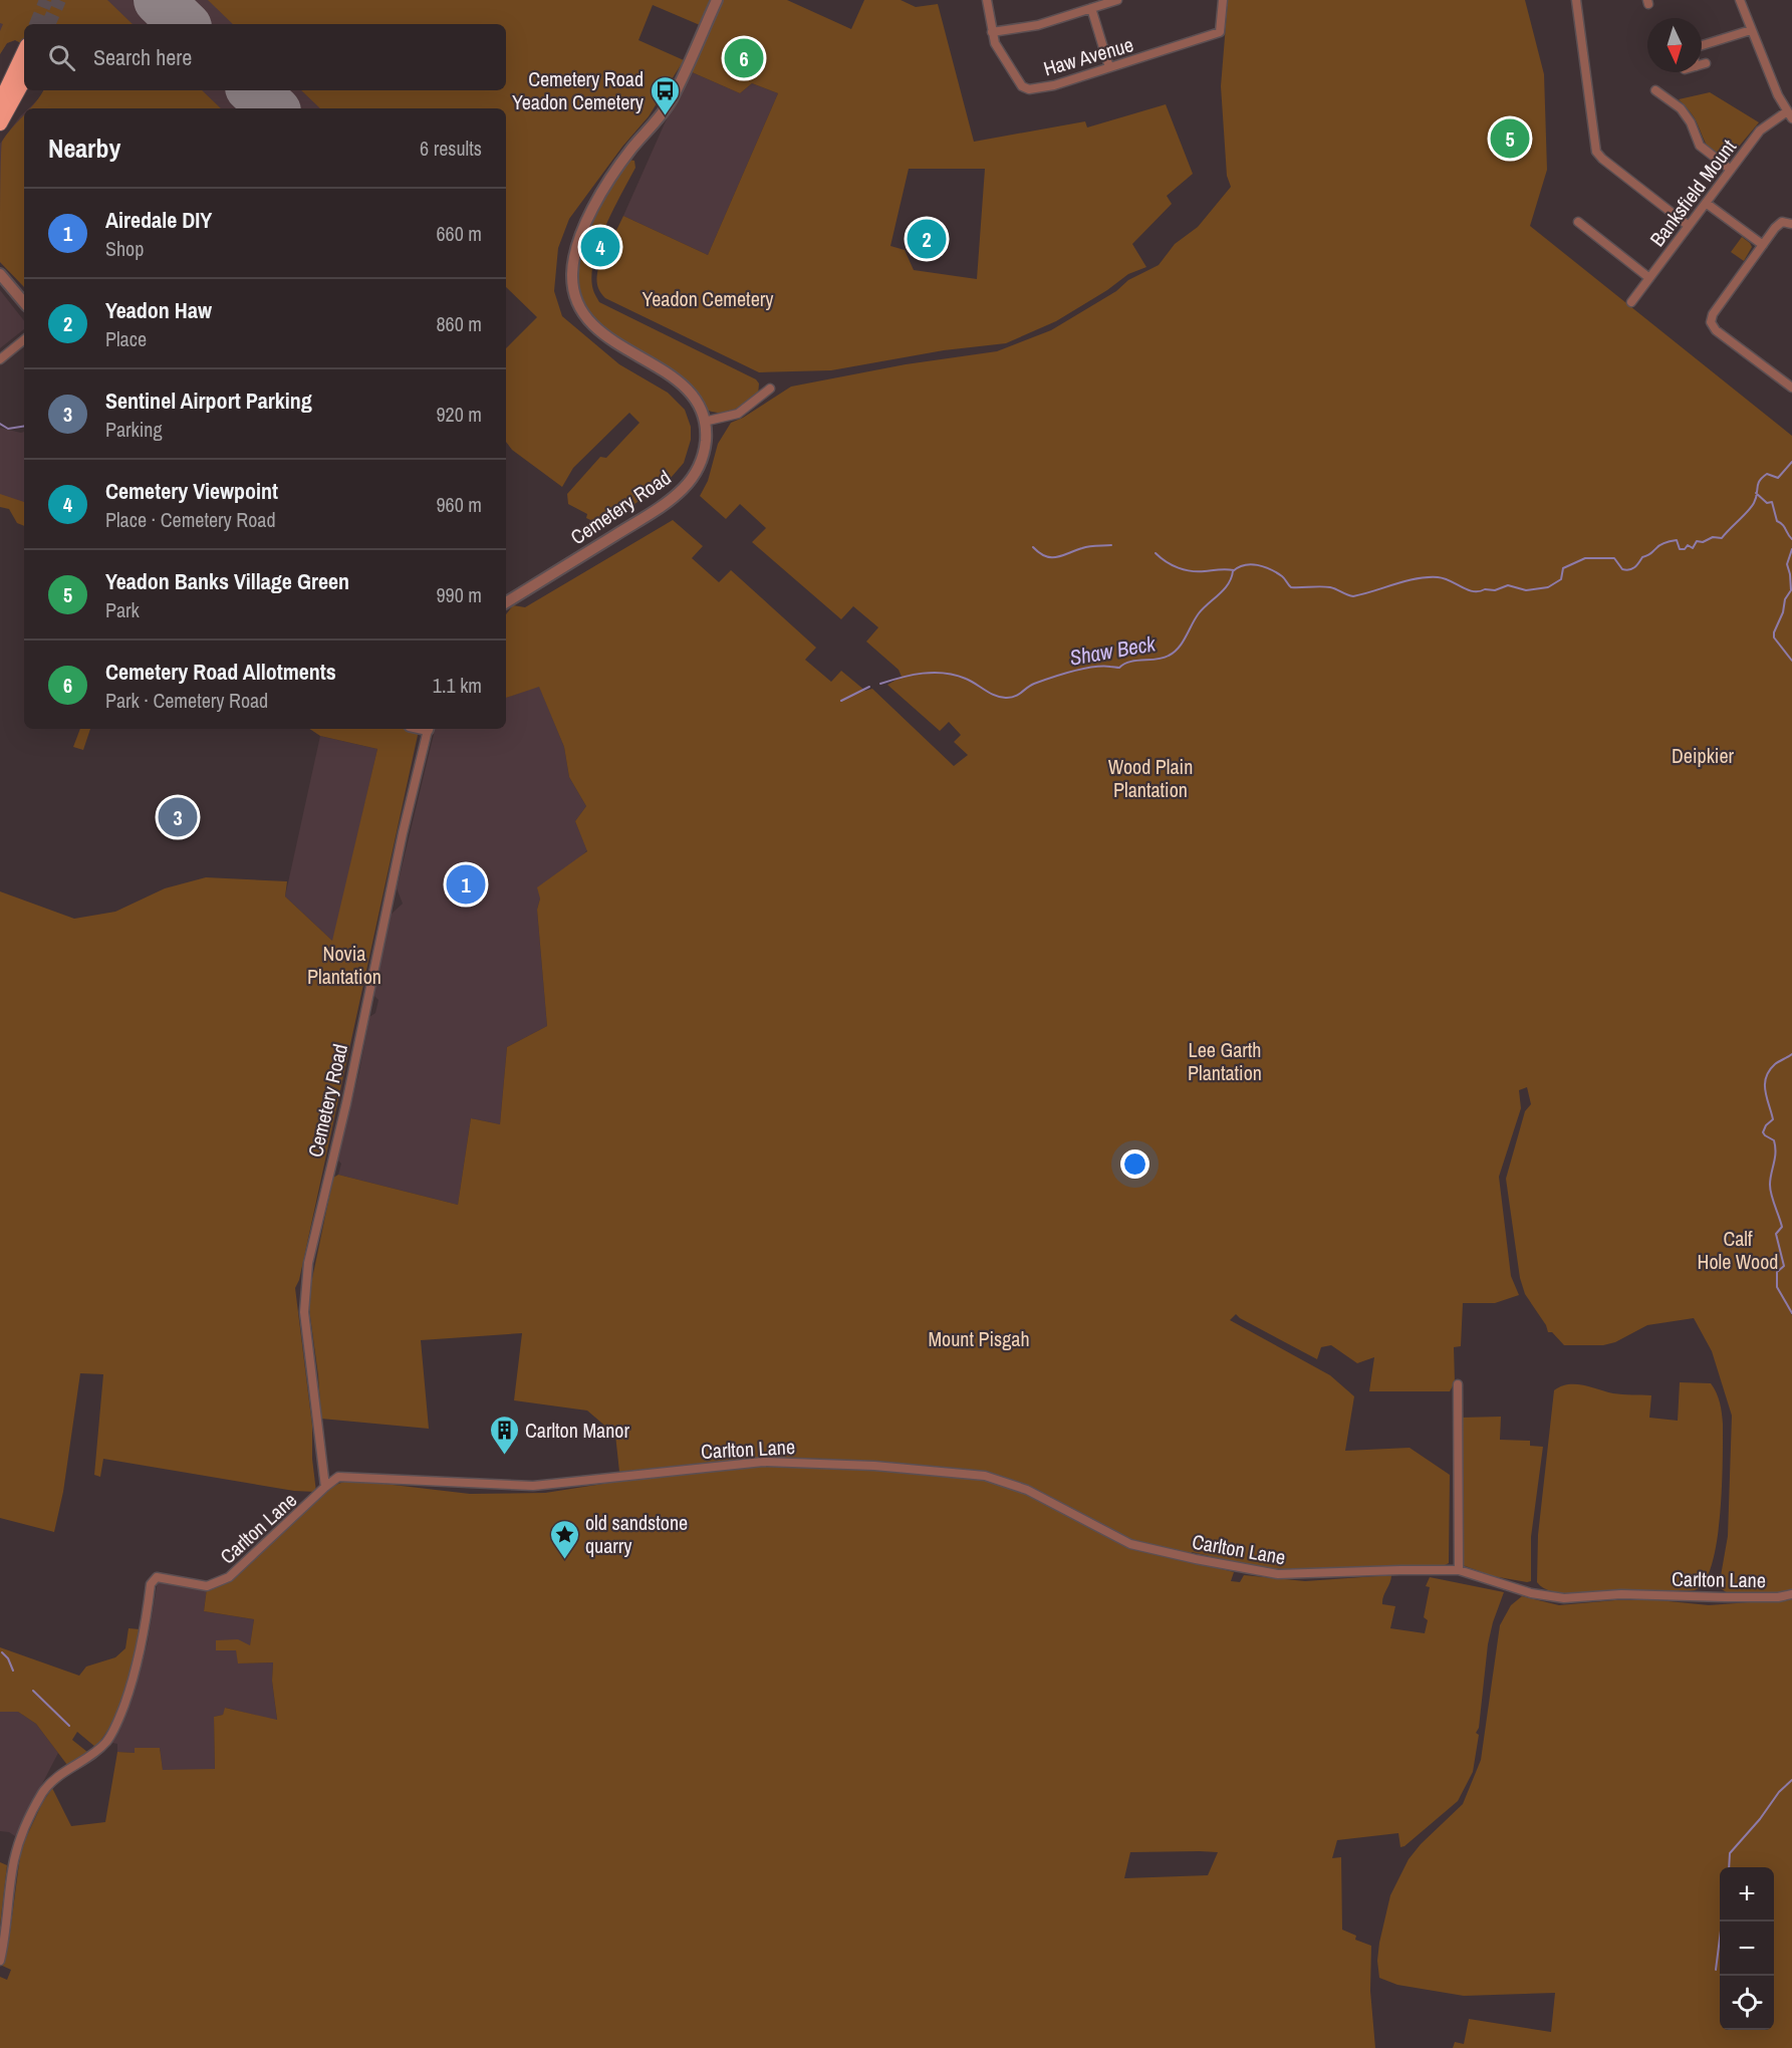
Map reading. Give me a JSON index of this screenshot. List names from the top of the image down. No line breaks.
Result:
{"streets":{"street":["Haw Avenue","Banksfield Mount","Cemetery Road","Carlton Lane"]},"crossings":[["Cemetery Road","Carlton Lane"]],"water":["Shaw Beck"],"parks":["Yeadon Cemetery","Deipkier","Wood Plain Plantation","Novia Plantation","Lee Garth Plantation","Calf Hole Wood","Mount Pisgah"],"places":{"bus stop":["Cemetery Road Yeadon Cemetery"],"building":["Carlton Manor"],"place":["old sandstone quarry"]},"north":"bottom","page":{"search":"Search here","pins":["6","5","2","4","3","1"],"heading":["Nearby","6 results"],"list":[{"mark":"1","name":"Airedale DIY","note":"Shop","value":"660 m"},{"mark":"2","name":"Yeadon Haw","note":"Place","value":"860 m"},{"mark":"3","name":"Sentinel Airport Parking","note":"Parking","value":"920 m"},{"mark":"4","name":"Cemetery Viewpoint","note":"Place · Cemetery Road","value":"960 m"},{"mark":"5","name":"Yeadon Banks Village Green","note":"Park","value":"990 m"},{"mark":"6","name":"Cemetery Road Allotments","note":"Park · Cemetery Road","value":"1.1 km"}],"map_buttons":["+","−"]}}
